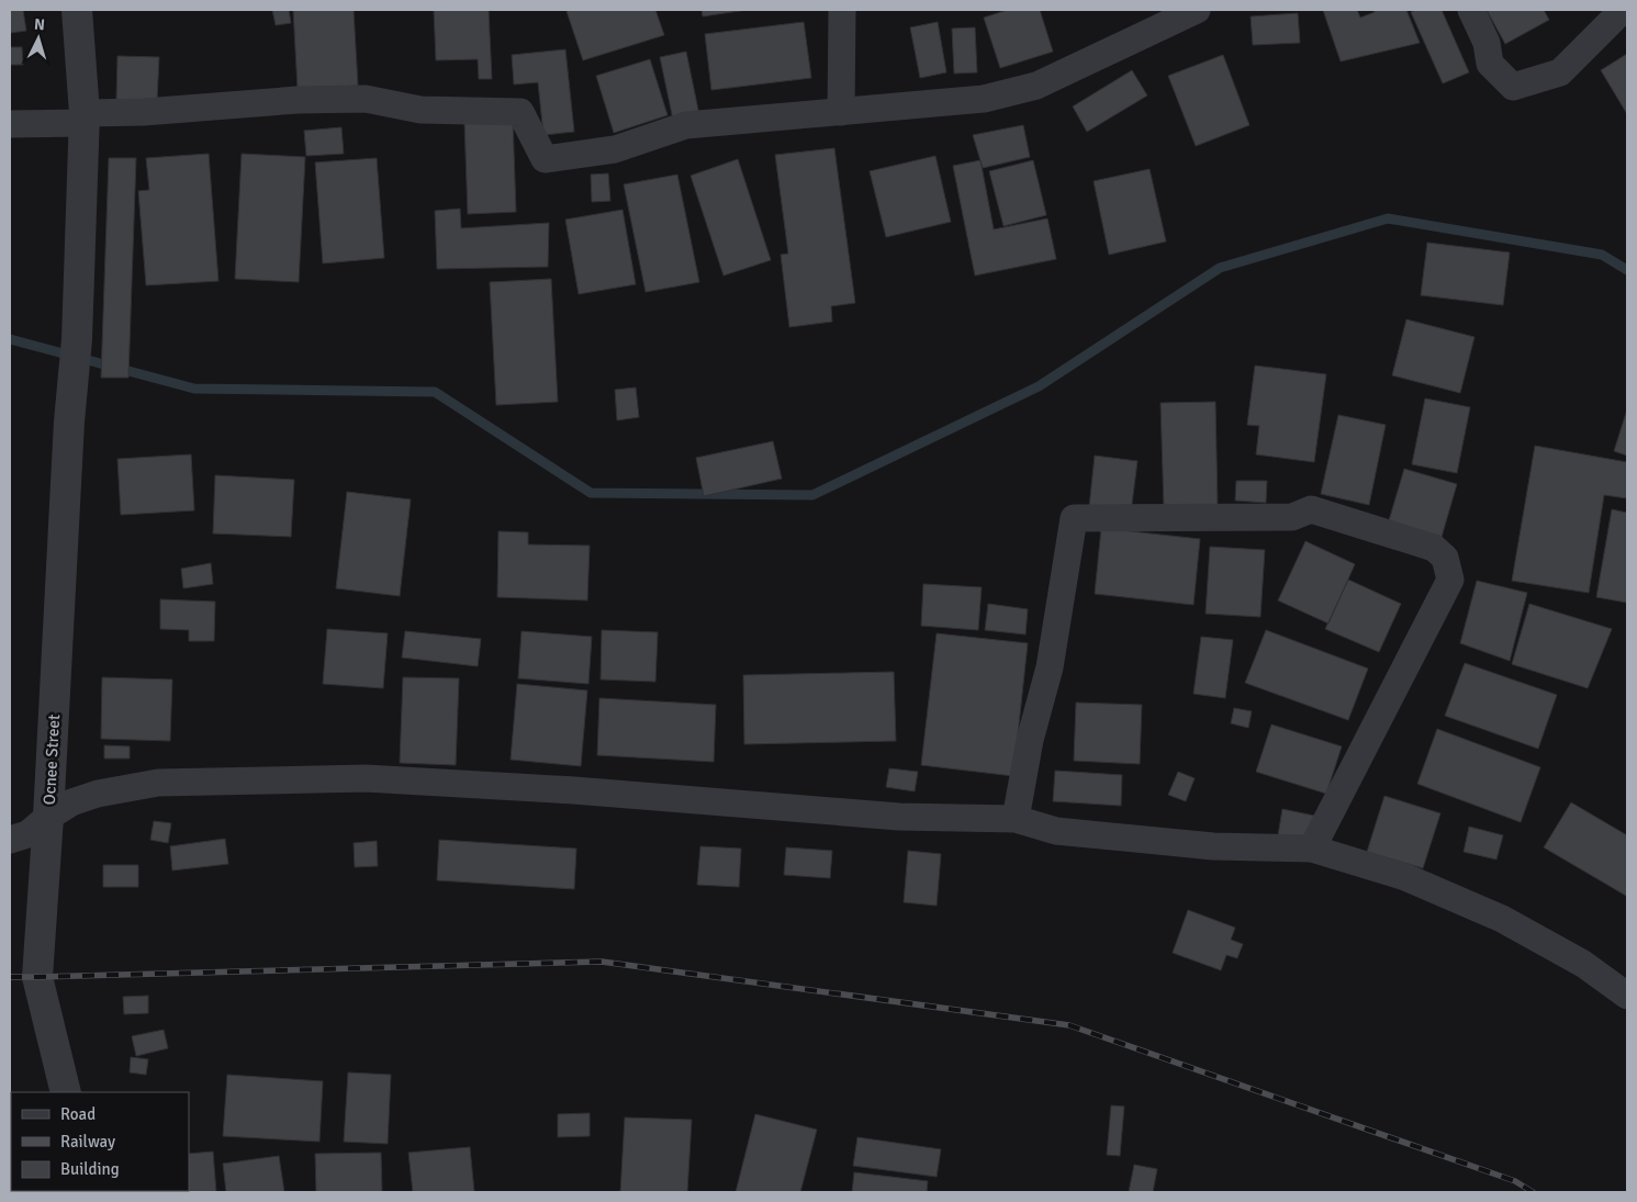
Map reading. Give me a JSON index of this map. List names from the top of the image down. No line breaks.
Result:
{"streets":{"street":["Ocnee Street"]},"legend":["Road","Railway","Building"],"north":"top"}
